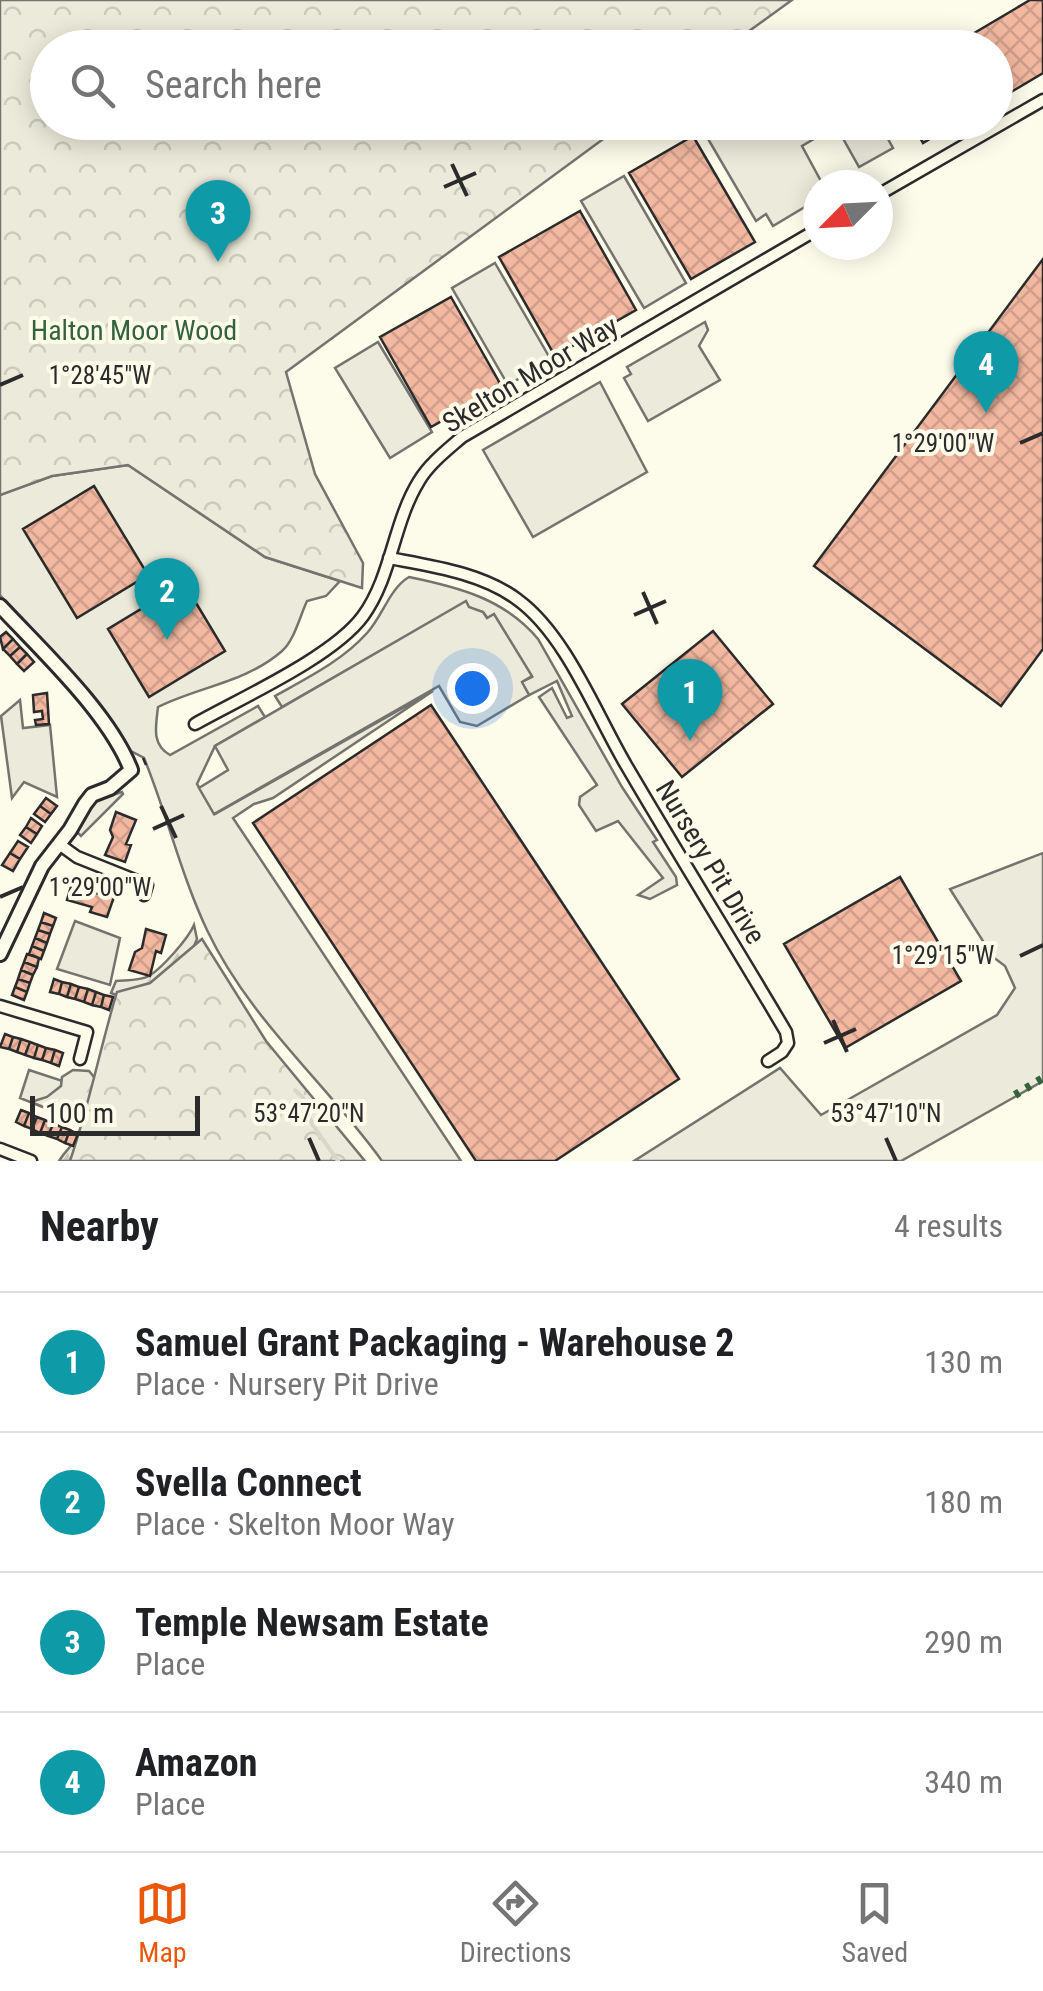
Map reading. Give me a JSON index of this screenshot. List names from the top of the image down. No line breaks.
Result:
{"streets":{"street":["Skelton Moor Way","Nursery Pit Drive"]},"crossings":[["Skelton Moor Way","Nursery Pit Drive"]],"parks":["Halton Moor Wood"],"scale_bar":"100 m","north":"bottom left","page":{"search":"Search here","pins":["3","4","2","1"],"scale":"100 m","heading":["Nearby","4 results"],"list":[{"mark":"1","name":"Samuel Grant Packaging - Warehouse 2","note":"Place · Nursery Pit Drive","value":"130 m"},{"mark":"2","name":"Svella Connect","note":"Place · Skelton Moor Way","value":"180 m"},{"mark":"3","name":"Temple Newsam Estate","note":"Place","value":"290 m"},{"mark":"4","name":"Amazon","note":"Place","value":"340 m"}],"nav":["Map","Directions","Saved"]},"coordinates":["1°28'45\"W","1°29'00\"W","1°29'15\"W","53°47'20\"N","53°47'10\"N"]}
